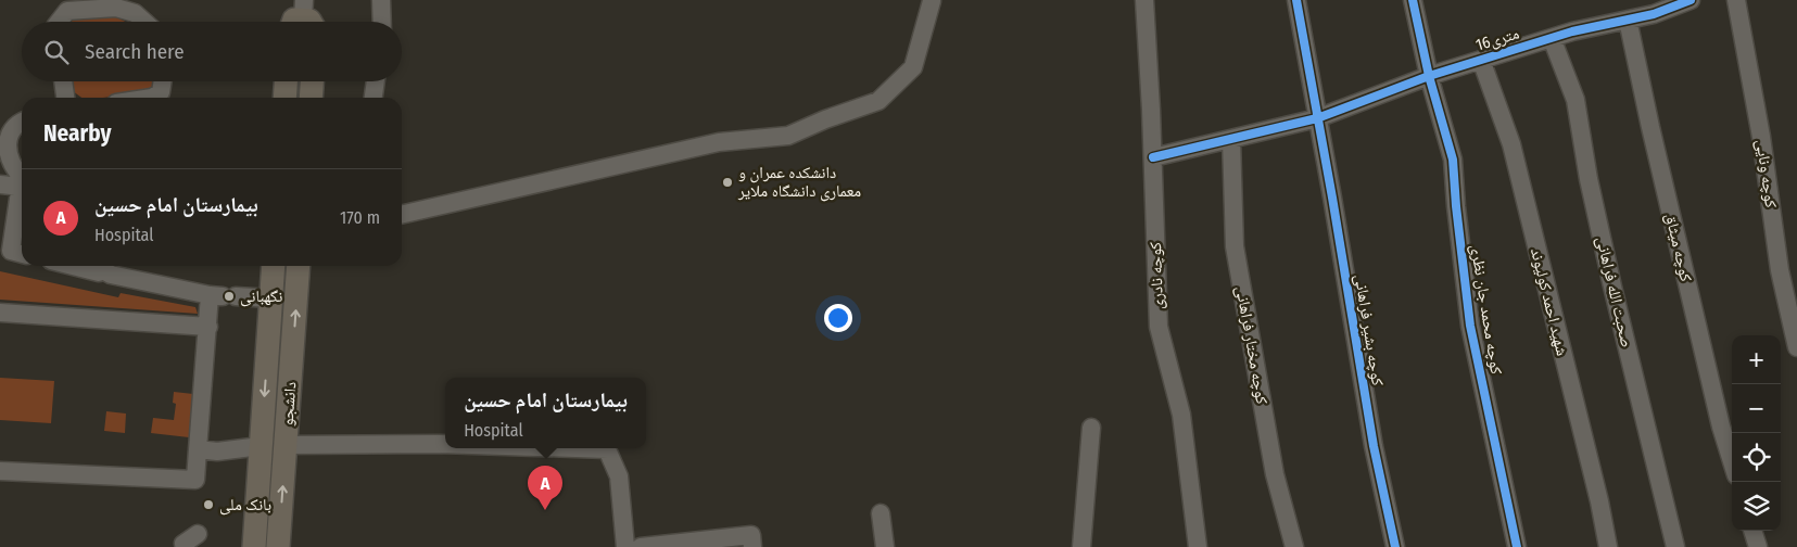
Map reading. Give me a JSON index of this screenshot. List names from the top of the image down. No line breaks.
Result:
{"streets":{"main road":["دانشجو"],"street":["16متری","کوچه ونایی","کوچه میثاق","کوچه نادری","صحبت الله فراهانی","شهید احمد کولیوند","کوچه محمد جان نظری","کوچه بشیر فراهانی","کوچه مختار فراهانی"]},"crossings":[["16متری","کوچه میثاق"],["16متری","کوچه نادری"],["16متری","صحبت الله فراهانی"],["16متری","شهید احمد کولیوند"],["16متری","کوچه محمد جان نظری"],["16متری","کوچه بشیر فراهانی"],["16متری","کوچه مختار فراهانی"]],"places":["دانشکده عمران و معماری دانشگاه ملایر","نگهبانی","بانک ملی"],"page":{"search":"Search here","heading":"Nearby","list":[{"mark":"A","name":"بیمارستان امام حسین","note":"Hospital","value":"170 m"}],"map_buttons":["+","−"],"popup":["بیمارستان امام حسین","Hospital"],"pins":"A"}}
